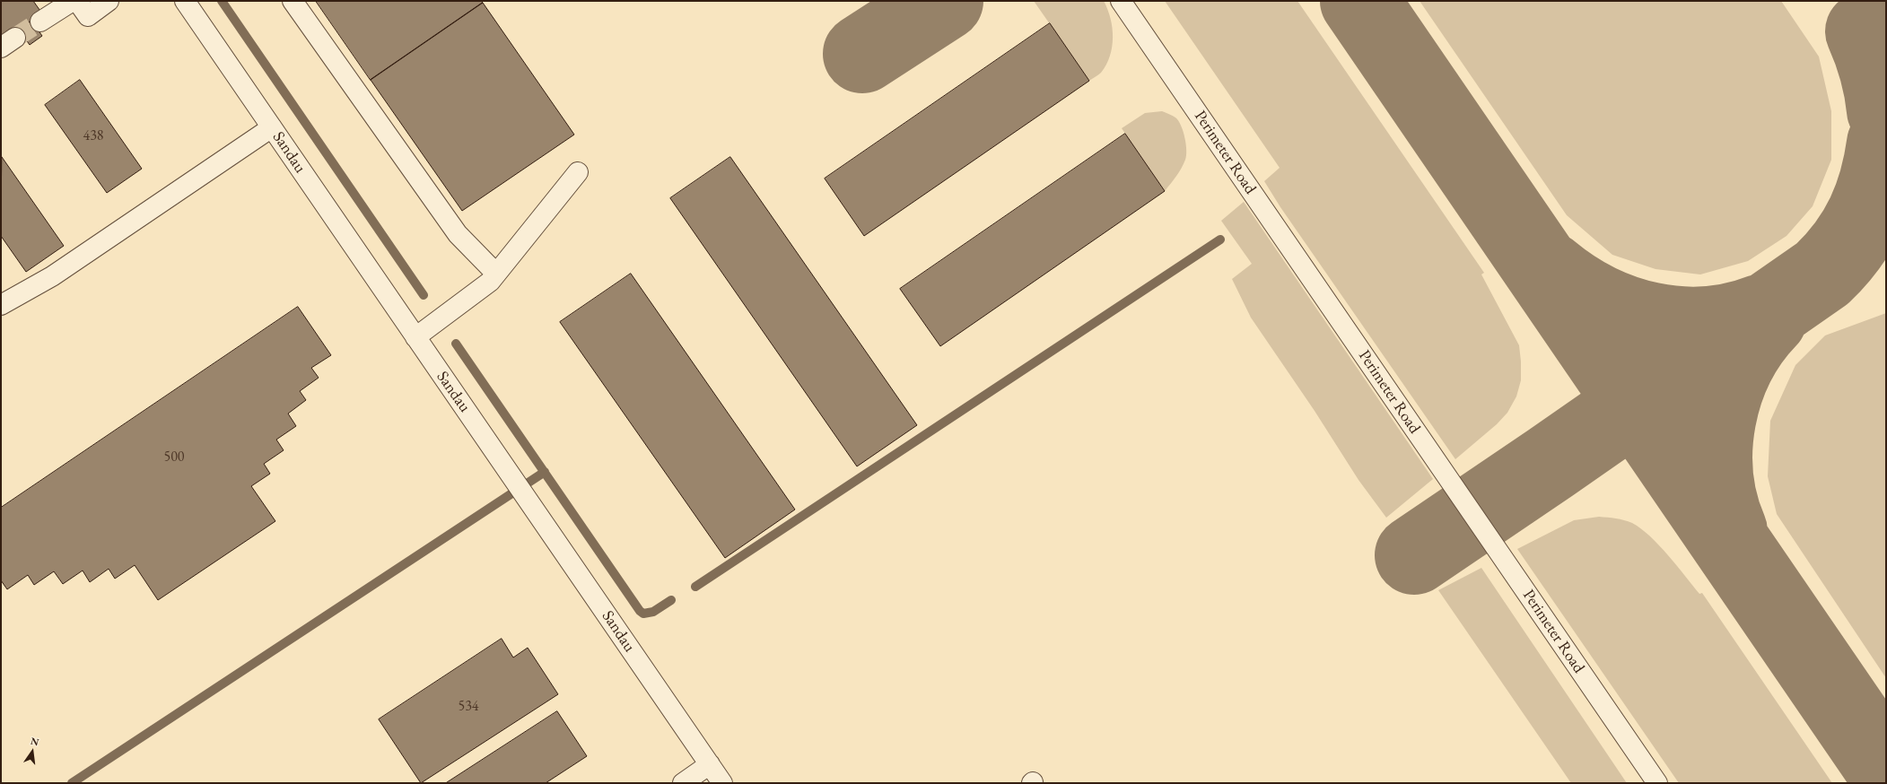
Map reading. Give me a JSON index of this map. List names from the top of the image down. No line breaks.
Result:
{"streets":{"street":["Sandau","Perimeter Road"]},"house_numbers":["438","500","534"],"north":"top"}
